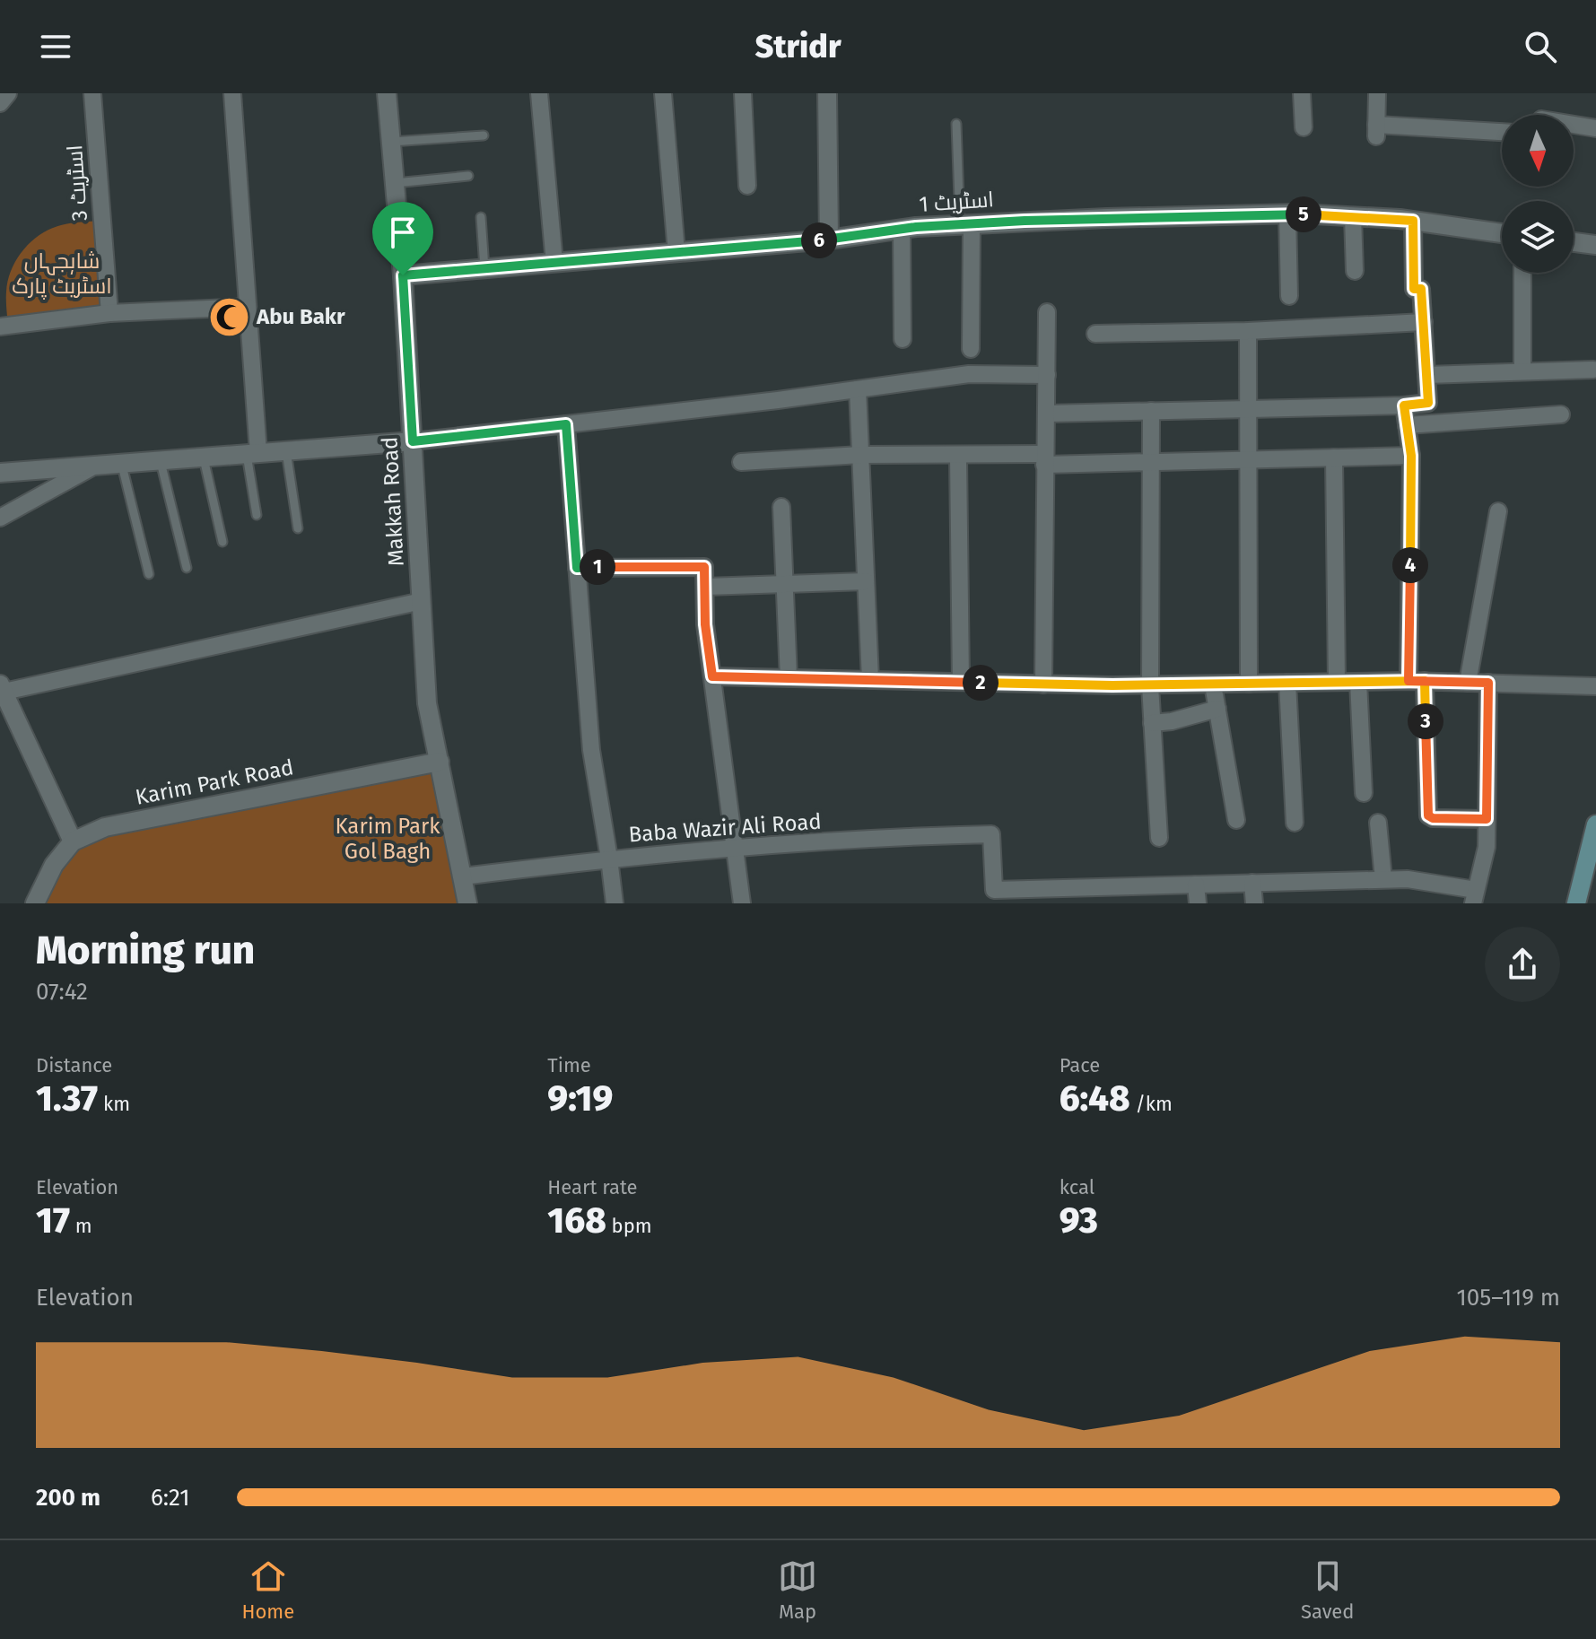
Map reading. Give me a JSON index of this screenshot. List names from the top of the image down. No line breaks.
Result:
{"streets":{"street":["اسٹریٹ 3","اسٹریٹ 1","Makkah Road","Karim Park Road","Baba Wazir Ali Road"]},"crossings":[["اسٹریٹ 1","Makkah Road"],["Makkah Road","Karim Park Road"],["Makkah Road","Baba Wazir Ali Road"]],"parks":["شاہجہاں اسٹریٹ پارک","Karim Park Gol Bagh"],"places":{"mosque":["Abu Bakr"]},"north":"bottom","page":{"header":"Stridr","pins":["5","6","4","1","2","3"],"heading":["Morning run","07:42"],"stats":[["Distance","1.37 km"],["Time","9:19"],["Pace","6:48 /km"],["Elevation","17 m"],["Heart rate","168 bpm"],["kcal","93"]],"chart":["Elevation","105–119 m"],"list":[{"name":"200 m","note":"6:21"}],"tabs":["Home","Map","Saved"]}}
